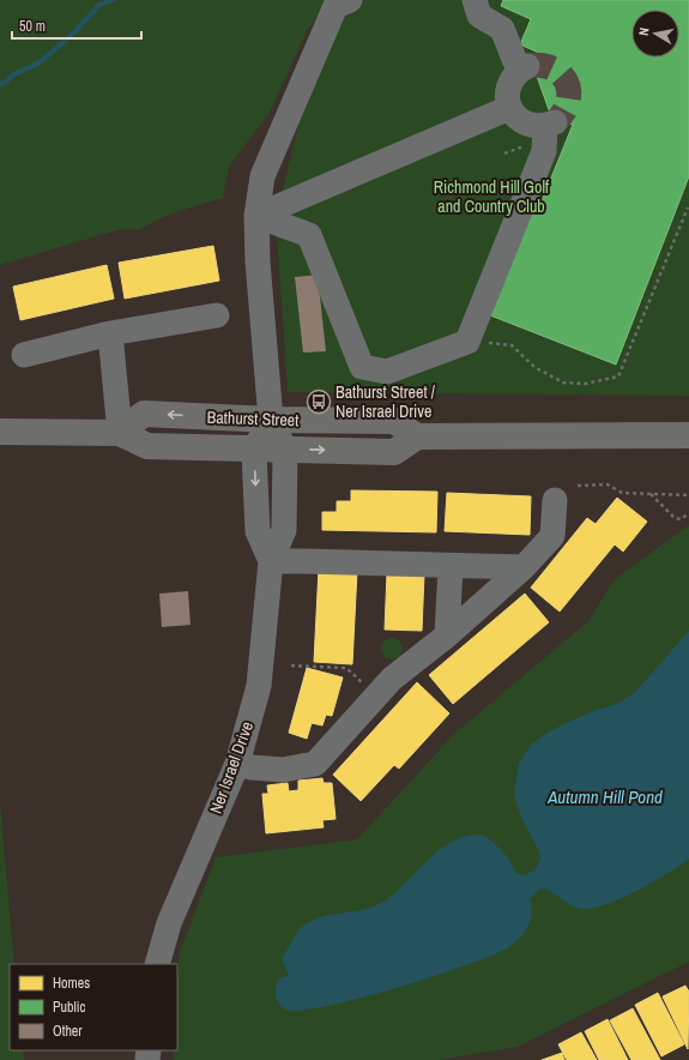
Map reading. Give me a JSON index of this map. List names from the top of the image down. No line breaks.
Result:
{"streets":{"main road":["Bathurst Street"],"street":["Ner Israel Drive"]},"crossings":[["Bathurst Street","Ner Israel Drive"]],"water":["Autumn Hill Pond"],"parks":["Richmond Hill Golf and Country Club"],"places":{"bus stop":["Bathurst Street / Ner Israel Drive"]},"legend":["Homes","Public","Other"],"scale_bar":"50 m","north":"left"}
